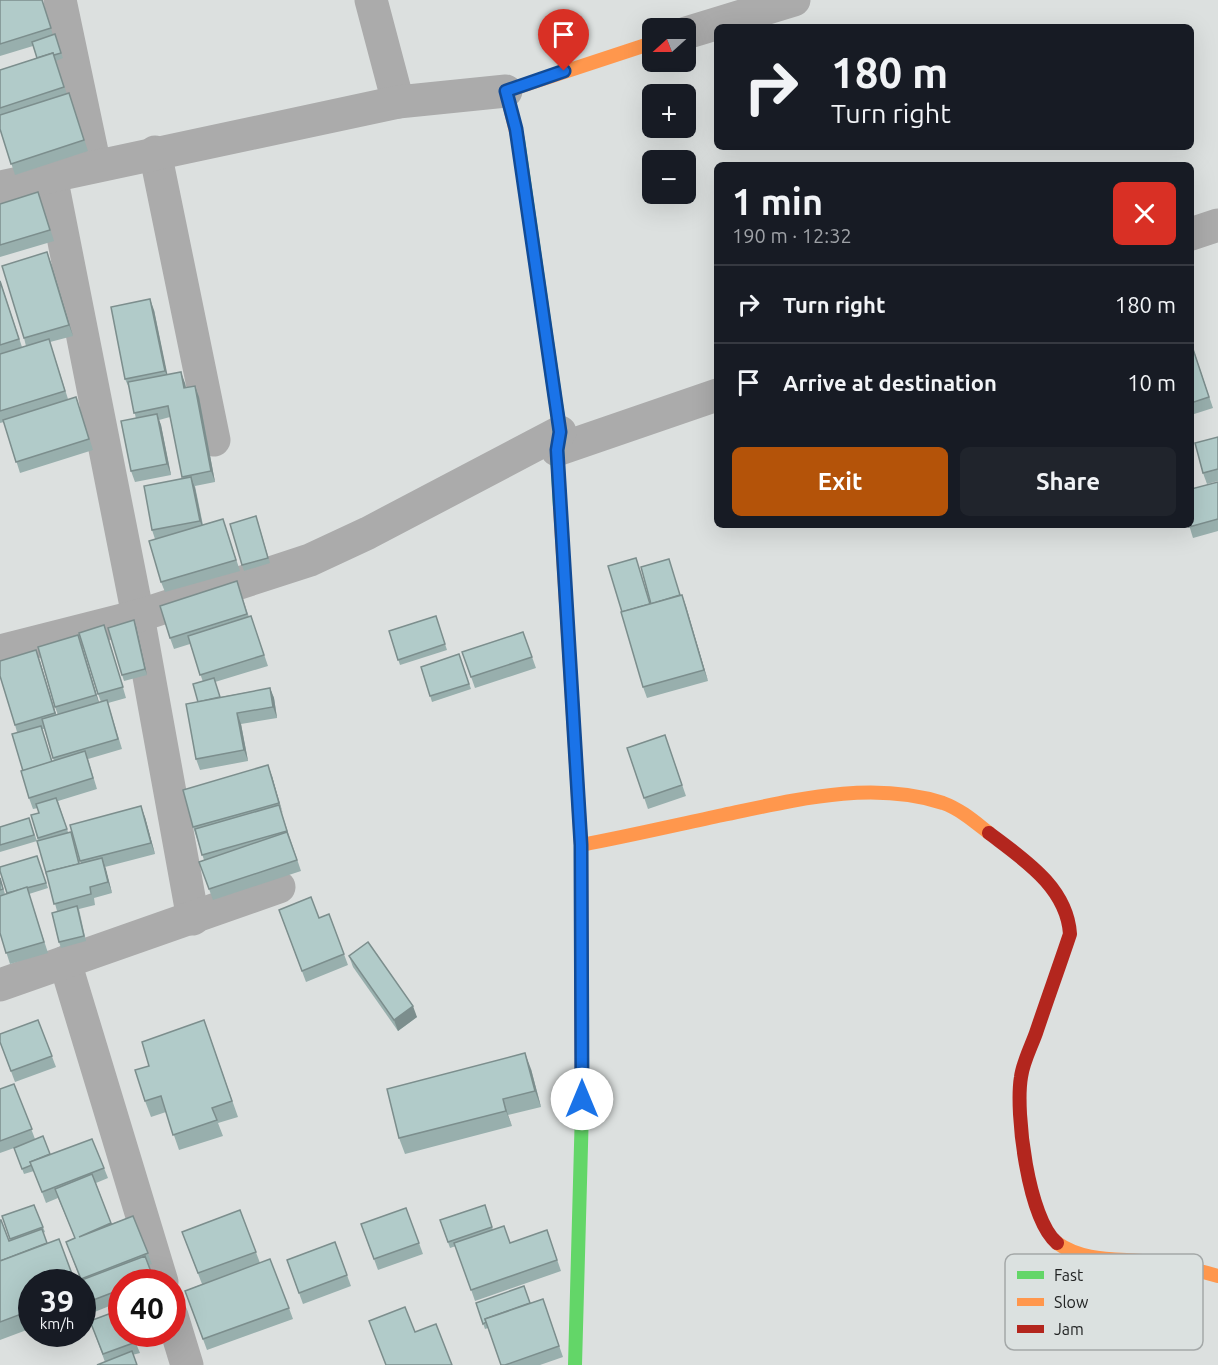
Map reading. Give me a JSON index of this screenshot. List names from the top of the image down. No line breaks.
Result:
{"legend":["Fast","Slow","Jam"],"north":"left","page":{"map_buttons":["+","−"],"turn":["180 m","Turn right"],"heading":["1 min","190 m · 12:32"],"list":[{"name":"Turn right","value":"180 m"},{"name":"Arrive at destination","value":"10 m"}],"buttons":["Exit","Share"],"speed":"39 km/h","limit":"40"}}
